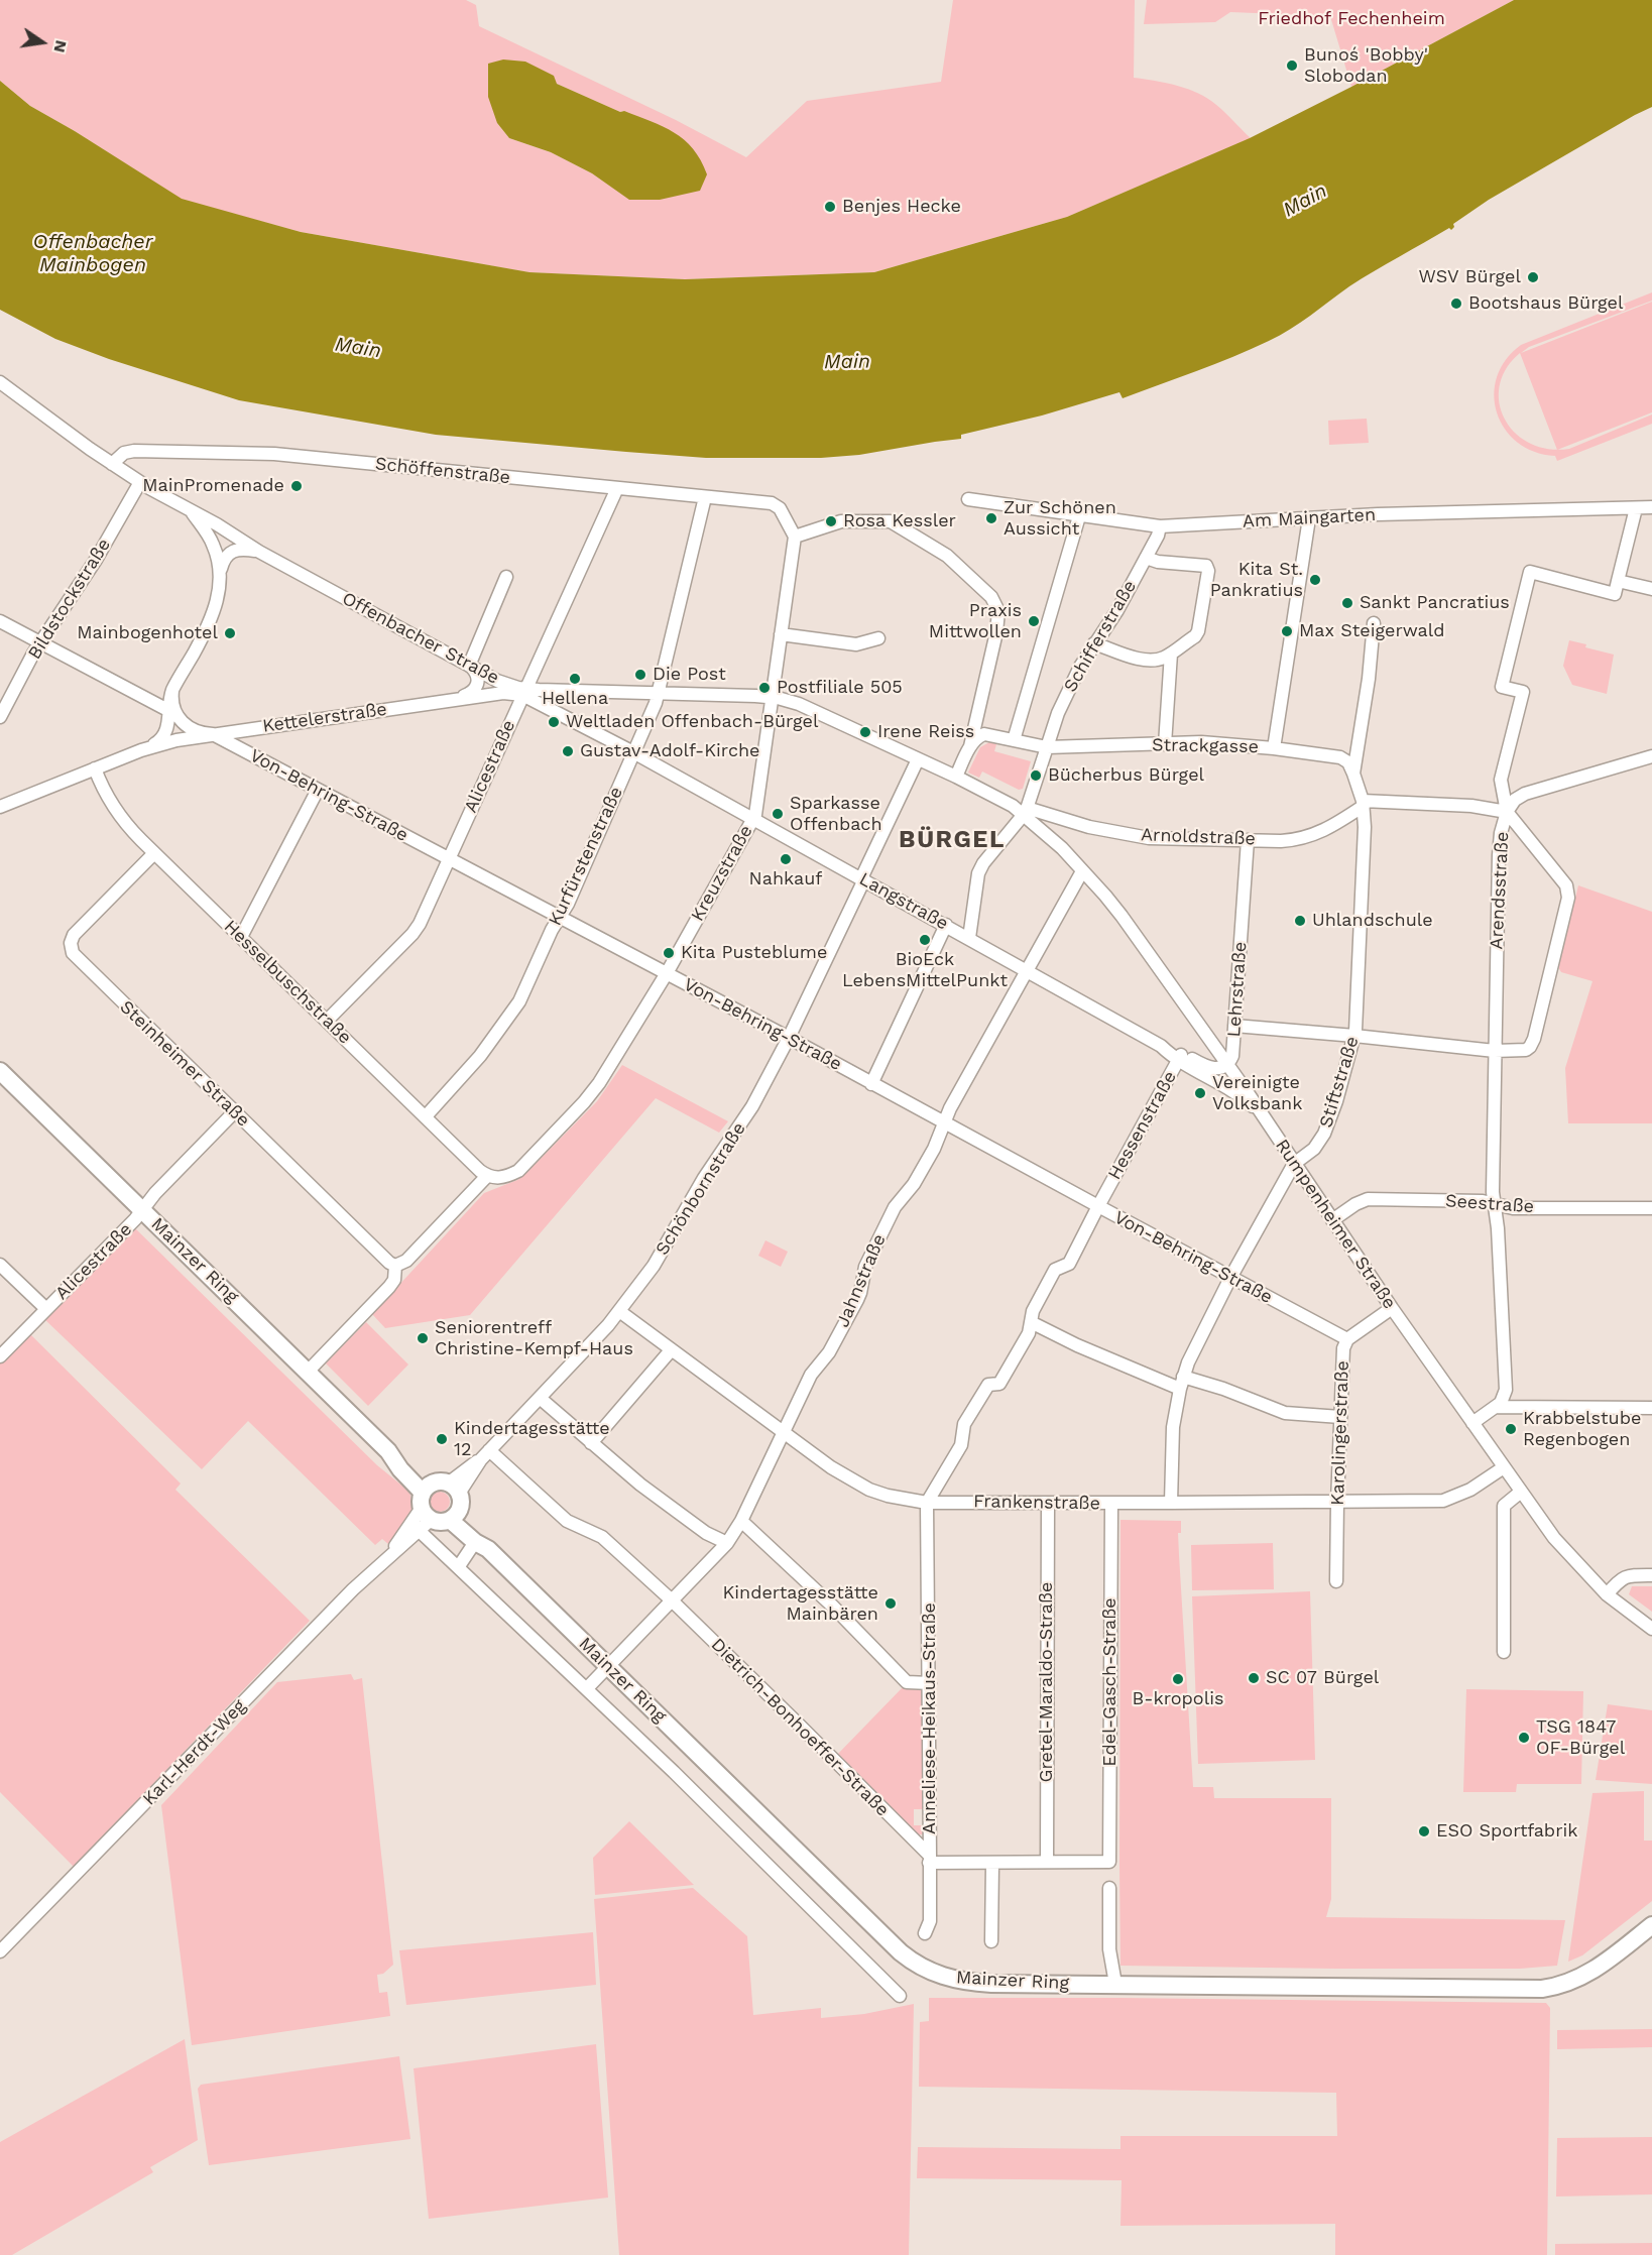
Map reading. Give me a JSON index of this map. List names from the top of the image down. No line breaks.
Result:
{"streets":{"street":["Schöffenstraße","Am Maingarten","Bildstockstraße","Schifferstraße","Offenbacher Straße","Kettelerstraße","Strackgasse","Alicestraße","Von-Behring-Straße","Arnoldstraße","Kurfürstenstraße","Kreuzstraße","Arendsstraße","Langstraße","Hesselbuschstraße","Lehrstraße","Steinheimer Straße","Stiftstraße","Hessenstraße","Schönbornstraße","Seestraße","Rumpenheimer Straße","Mainzer Ring","Jahnstraße","Karolingerstraße","Frankenstraße","Gretel-Maraldo-Straße","Edel-Gasch-Straße","Anneliese-Heikaus-Straße","Dietrich-Bonhoeffer-Straße","Karl-Herdt-Weg"]},"crossings":[["Schöffenstraße","Offenbacher Straße"],["Schöffenstraße","Alicestraße"],["Schöffenstraße","Kurfürstenstraße"],["Schöffenstraße","Kreuzstraße"],["Am Maingarten","Schifferstraße"],["Bildstockstraße","Offenbacher Straße"],["Bildstockstraße","Von-Behring-Straße"],["Schifferstraße","Offenbacher Straße"],["Schifferstraße","Strackgasse"],["Schifferstraße","Arnoldstraße"],["Schifferstraße","Rumpenheimer Straße"],["Offenbacher Straße","Kettelerstraße"],["Offenbacher Straße","Alicestraße"],["Offenbacher Straße","Arnoldstraße"],["Offenbacher Straße","Kurfürstenstraße"],["Offenbacher Straße","Kreuzstraße"],["Offenbacher Straße","Langstraße"],["Offenbacher Straße","Schönbornstraße"],["Offenbacher Straße","Rumpenheimer Straße"],["Kettelerstraße","Alicestraße"],["Kettelerstraße","Von-Behring-Straße"],["Kettelerstraße","Langstraße"],["Kettelerstraße","Hesselbuschstraße"],["Strackgasse","Stiftstraße"],["Alicestraße","Von-Behring-Straße"],["Alicestraße","Langstraße"],["Alicestraße","Hesselbuschstraße"],["Alicestraße","Steinheimer Straße"],["Alicestraße","Mainzer Ring"],["Von-Behring-Straße","Kurfürstenstraße"],["Von-Behring-Straße","Kreuzstraße"],["Von-Behring-Straße","Stiftstraße"],["Von-Behring-Straße","Hessenstraße"],["Von-Behring-Straße","Schönbornstraße"],["Von-Behring-Straße","Jahnstraße"],["Von-Behring-Straße","Karolingerstraße"],["Arnoldstraße","Lehrstraße"],["Arnoldstraße","Stiftstraße"],["Arnoldstraße","Rumpenheimer Straße"],["Kurfürstenstraße","Langstraße"],["Kurfürstenstraße","Hesselbuschstraße"],["Kreuzstraße","Langstraße"],["Kreuzstraße","Hesselbuschstraße"],["Arendsstraße","Seestraße"],["Langstraße","Hessenstraße"],["Langstraße","Schönbornstraße"],["Langstraße","Rumpenheimer Straße"],["Langstraße","Jahnstraße"],["Hesselbuschstraße","Steinheimer Straße"],["Lehrstraße","Rumpenheimer Straße"],["Stiftstraße","Rumpenheimer Straße"],["Stiftstraße","Frankenstraße"],["Hessenstraße","Frankenstraße"],["Hessenstraße","Anneliese-Heikaus-Straße"],["Schönbornstraße","Mainzer Ring"],["Schönbornstraße","Frankenstraße"],["Schönbornstraße","Dietrich-Bonhoeffer-Straße"],["Schönbornstraße","Karl-Herdt-Weg"],["Seestraße","Rumpenheimer Straße"],["Rumpenheimer Straße","Jahnstraße"],["Rumpenheimer Straße","Karolingerstraße"],["Rumpenheimer Straße","Frankenstraße"],["Mainzer Ring","Jahnstraße"],["Mainzer Ring","Karl-Herdt-Weg"],["Jahnstraße","Frankenstraße"],["Jahnstraße","Dietrich-Bonhoeffer-Straße"],["Karolingerstraße","Frankenstraße"],["Frankenstraße","Gretel-Maraldo-Straße"],["Frankenstraße","Edel-Gasch-Straße"],["Frankenstraße","Anneliese-Heikaus-Straße"],["Gretel-Maraldo-Straße","Edel-Gasch-Straße"],["Anneliese-Heikaus-Straße","Dietrich-Bonhoeffer-Straße"]],"districts":["BÜRGEL"],"water":["Main","Offenbacher Mainbogen"],"parks":["Friedhof Fechenheim"],"places":["Bunoś 'Bobby' Slobodan","Benjes Hecke","WSV Bürgel","Bootshaus Bürgel","MainPromenade","Zur Schönen Aussicht","Rosa Kessler","Kita St. Pankratius","Sankt Pancratius","Praxis Mittwollen","Max Steigerwald","Mainbogenhotel","Die Post","Hellena","Postfiliale 505","Weltladen Offenbach-Bürgel","Irene Reiss","Gustav-Adolf-Kirche","Bücherbus Bürgel","Sparkasse Offenbach","Nahkauf","Uhlandschule","BioEck LebensMittelPunkt","Kita Pusteblume","Vereinigte Volksbank","Seniorentreff Christine-Kempf-Haus","Krabbelstube Regenbogen","Kindertagesstätte 12","Kindertagesstätte Mainbären","SC 07 Bürgel","B-kropolis","TSG 1847 OF-Bürgel","ESO Sportfabrik"],"north":"right"}
